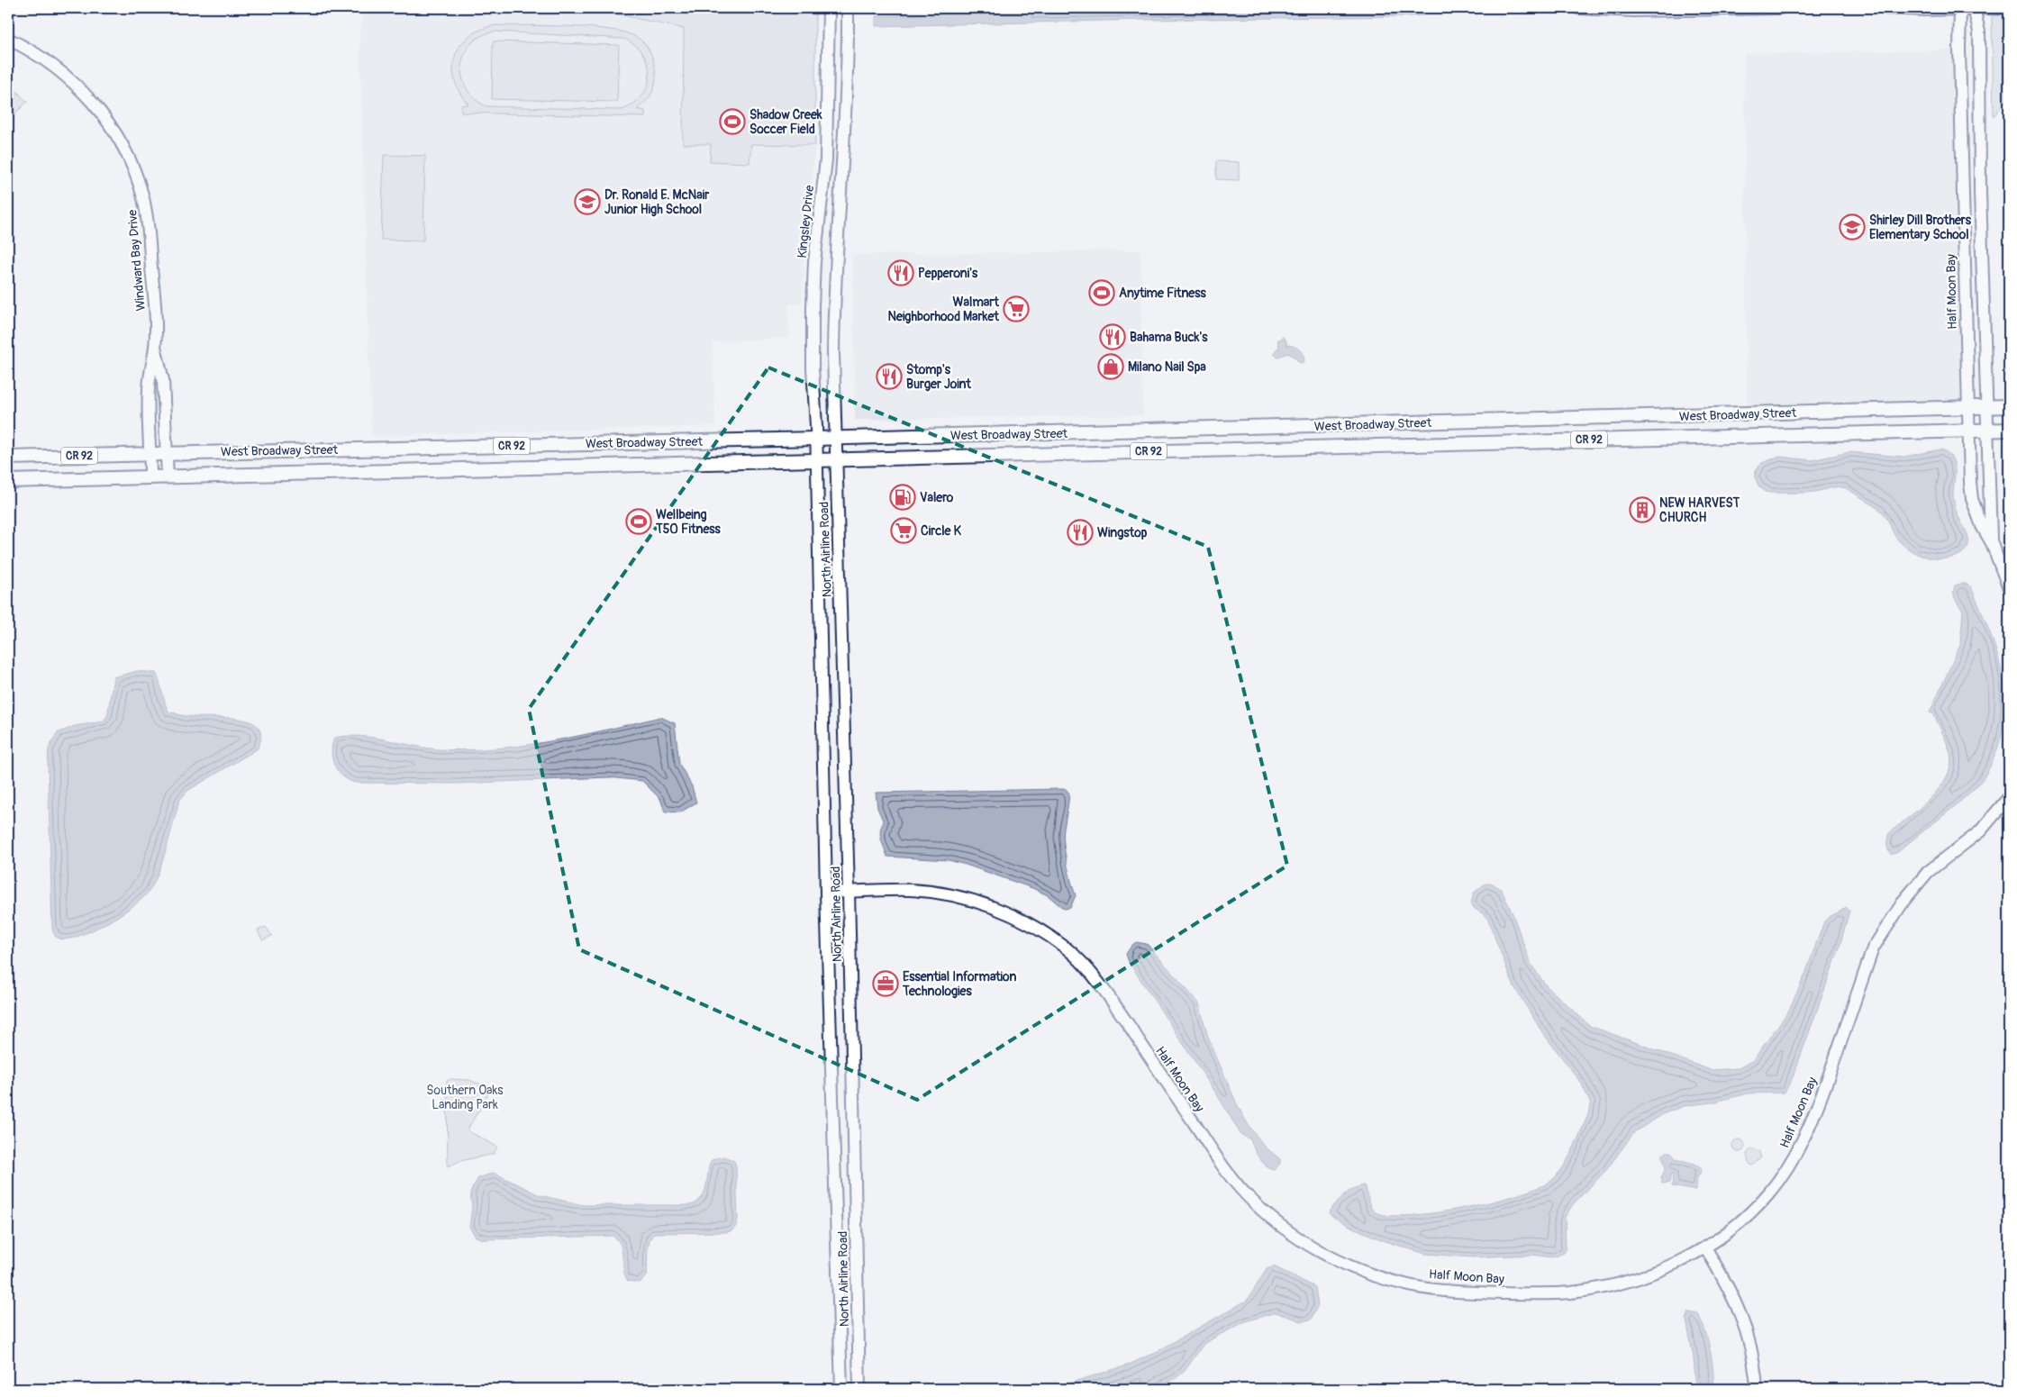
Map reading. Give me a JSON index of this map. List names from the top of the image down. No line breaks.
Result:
{"streets":{"main road":["West Broadway Street","CR 92"],"street":["Kingsley Drive","Windward Bay Drive","Half Moon Bay","North Airline Road"]},"crossings":[["Kingsley Drive","West Broadway Street"],["Kingsley Drive","North Airline Road"],["Windward Bay Drive","West Broadway Street"],["Half Moon Bay","West Broadway Street"],["Half Moon Bay","North Airline Road"],["West Broadway Street","North Airline Road"]],"parks":["Southern Oaks Landing Park"],"places":{"sports":["Shadow Creek Soccer Field","Anytime Fitness","Wellbeing T50 Fitness"],"school or university":["Dr. Ronald E. McNair Junior High School","Shirley Dill Brothers Elementary School"],"restaurant":["Pepperoni's","Bahama Buck's","Stomp's Burger Joint","Wingstop"],"supermarket":["Walmart Neighborhood Market","Circle K"],"shop":["Milano Nail Spa"],"fuel station":["Valero"],"building":["NEW HARVEST CHURCH"],"office":["Essential Information Technologies"]}}
